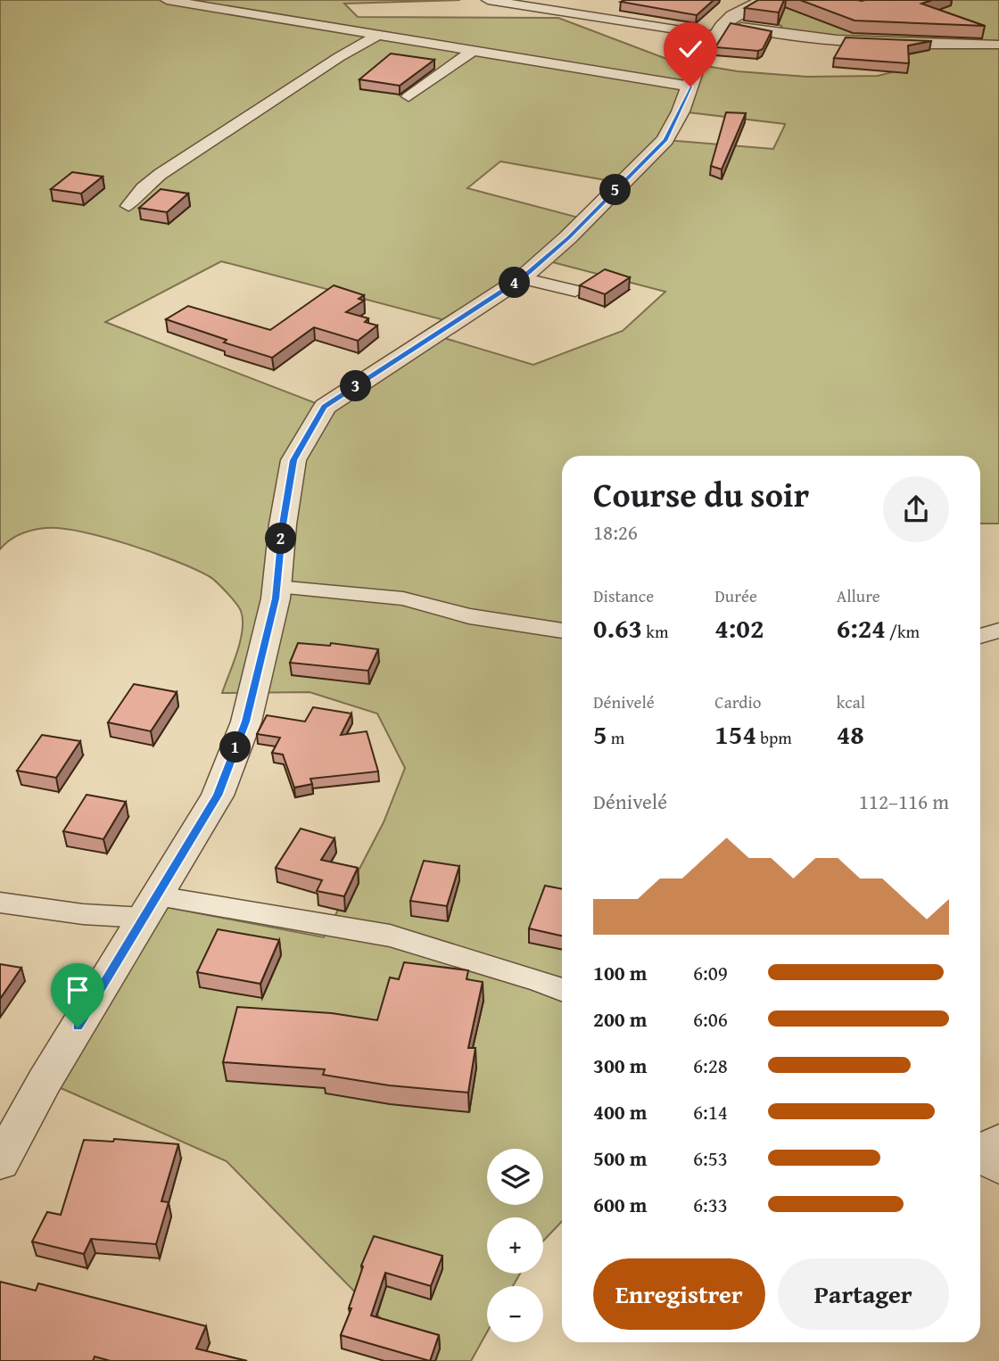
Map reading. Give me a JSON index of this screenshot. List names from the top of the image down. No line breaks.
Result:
{"page":{"pins":["5","4","3","2","1"],"heading":["Course du soir","18:26"],"stats":[["Distance","0.63 km"],["Durée","4:02"],["Allure","6:24 /km"],["Dénivelé","5 m"],["Cardio","154 bpm"],["kcal","48"]],"chart":["Dénivelé","112–116 m"],"list":[{"name":"100 m","note":"6:09"},{"name":"200 m","note":"6:06"},{"name":"300 m","note":"6:28"},{"name":"400 m","note":"6:14"},{"name":"500 m","note":"6:53"},{"name":"600 m","note":"6:33"}],"map_buttons":["+","−"],"buttons":["Enregistrer","Partager"]}}
